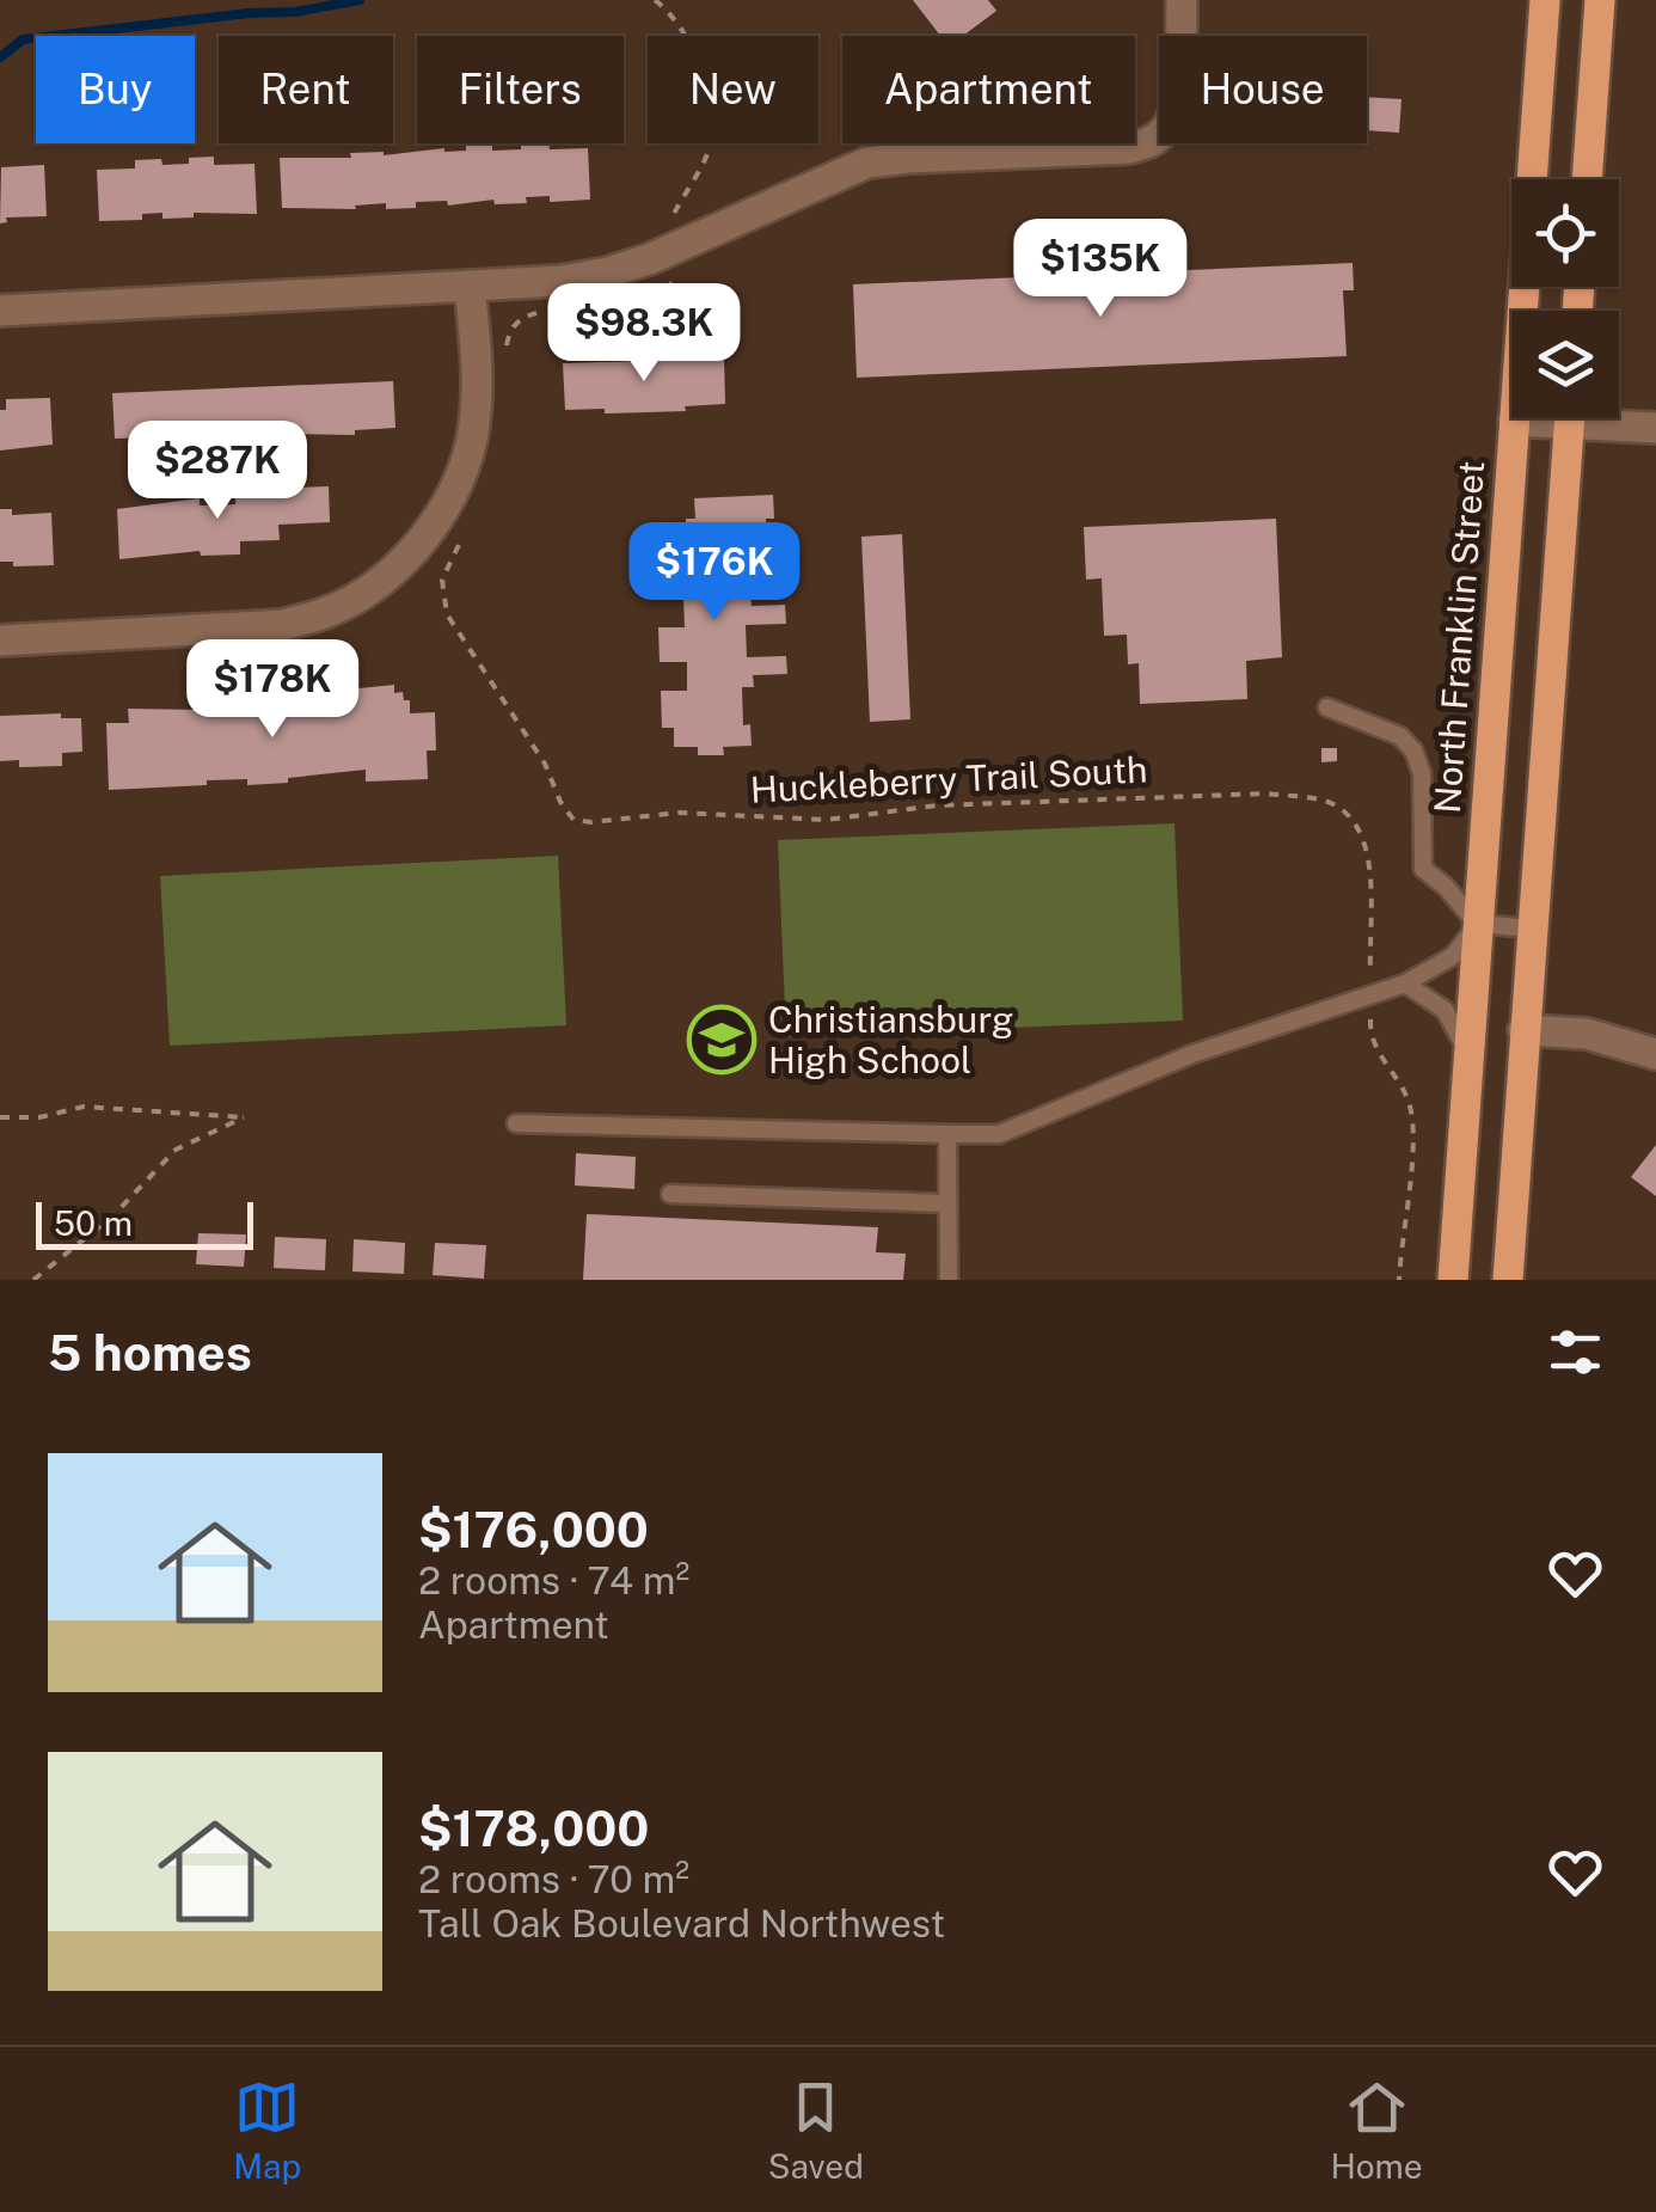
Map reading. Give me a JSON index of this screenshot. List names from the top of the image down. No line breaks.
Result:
{"streets":{"main road":["North Franklin Street"],"path":["Huckleberry Trail South"]},"places":{"school or university":["Christiansburg High School"]},"scale_bar":"50 m","page":{"chip":["Buy","Rent","Filters","New","Apartment","House"],"price":["$135K","$98.3K","$287K","$176K","$178K"],"scale":"50 m","heading":"5 homes","list":[{"name":"$176,000","note":"2 rooms · 74 m² · Apartment"},{"name":"$178,000","note":"2 rooms · 70 m² · Tall Oak Boulevard Northwest"}],"tabs":["Map","Saved","Home"]}}
